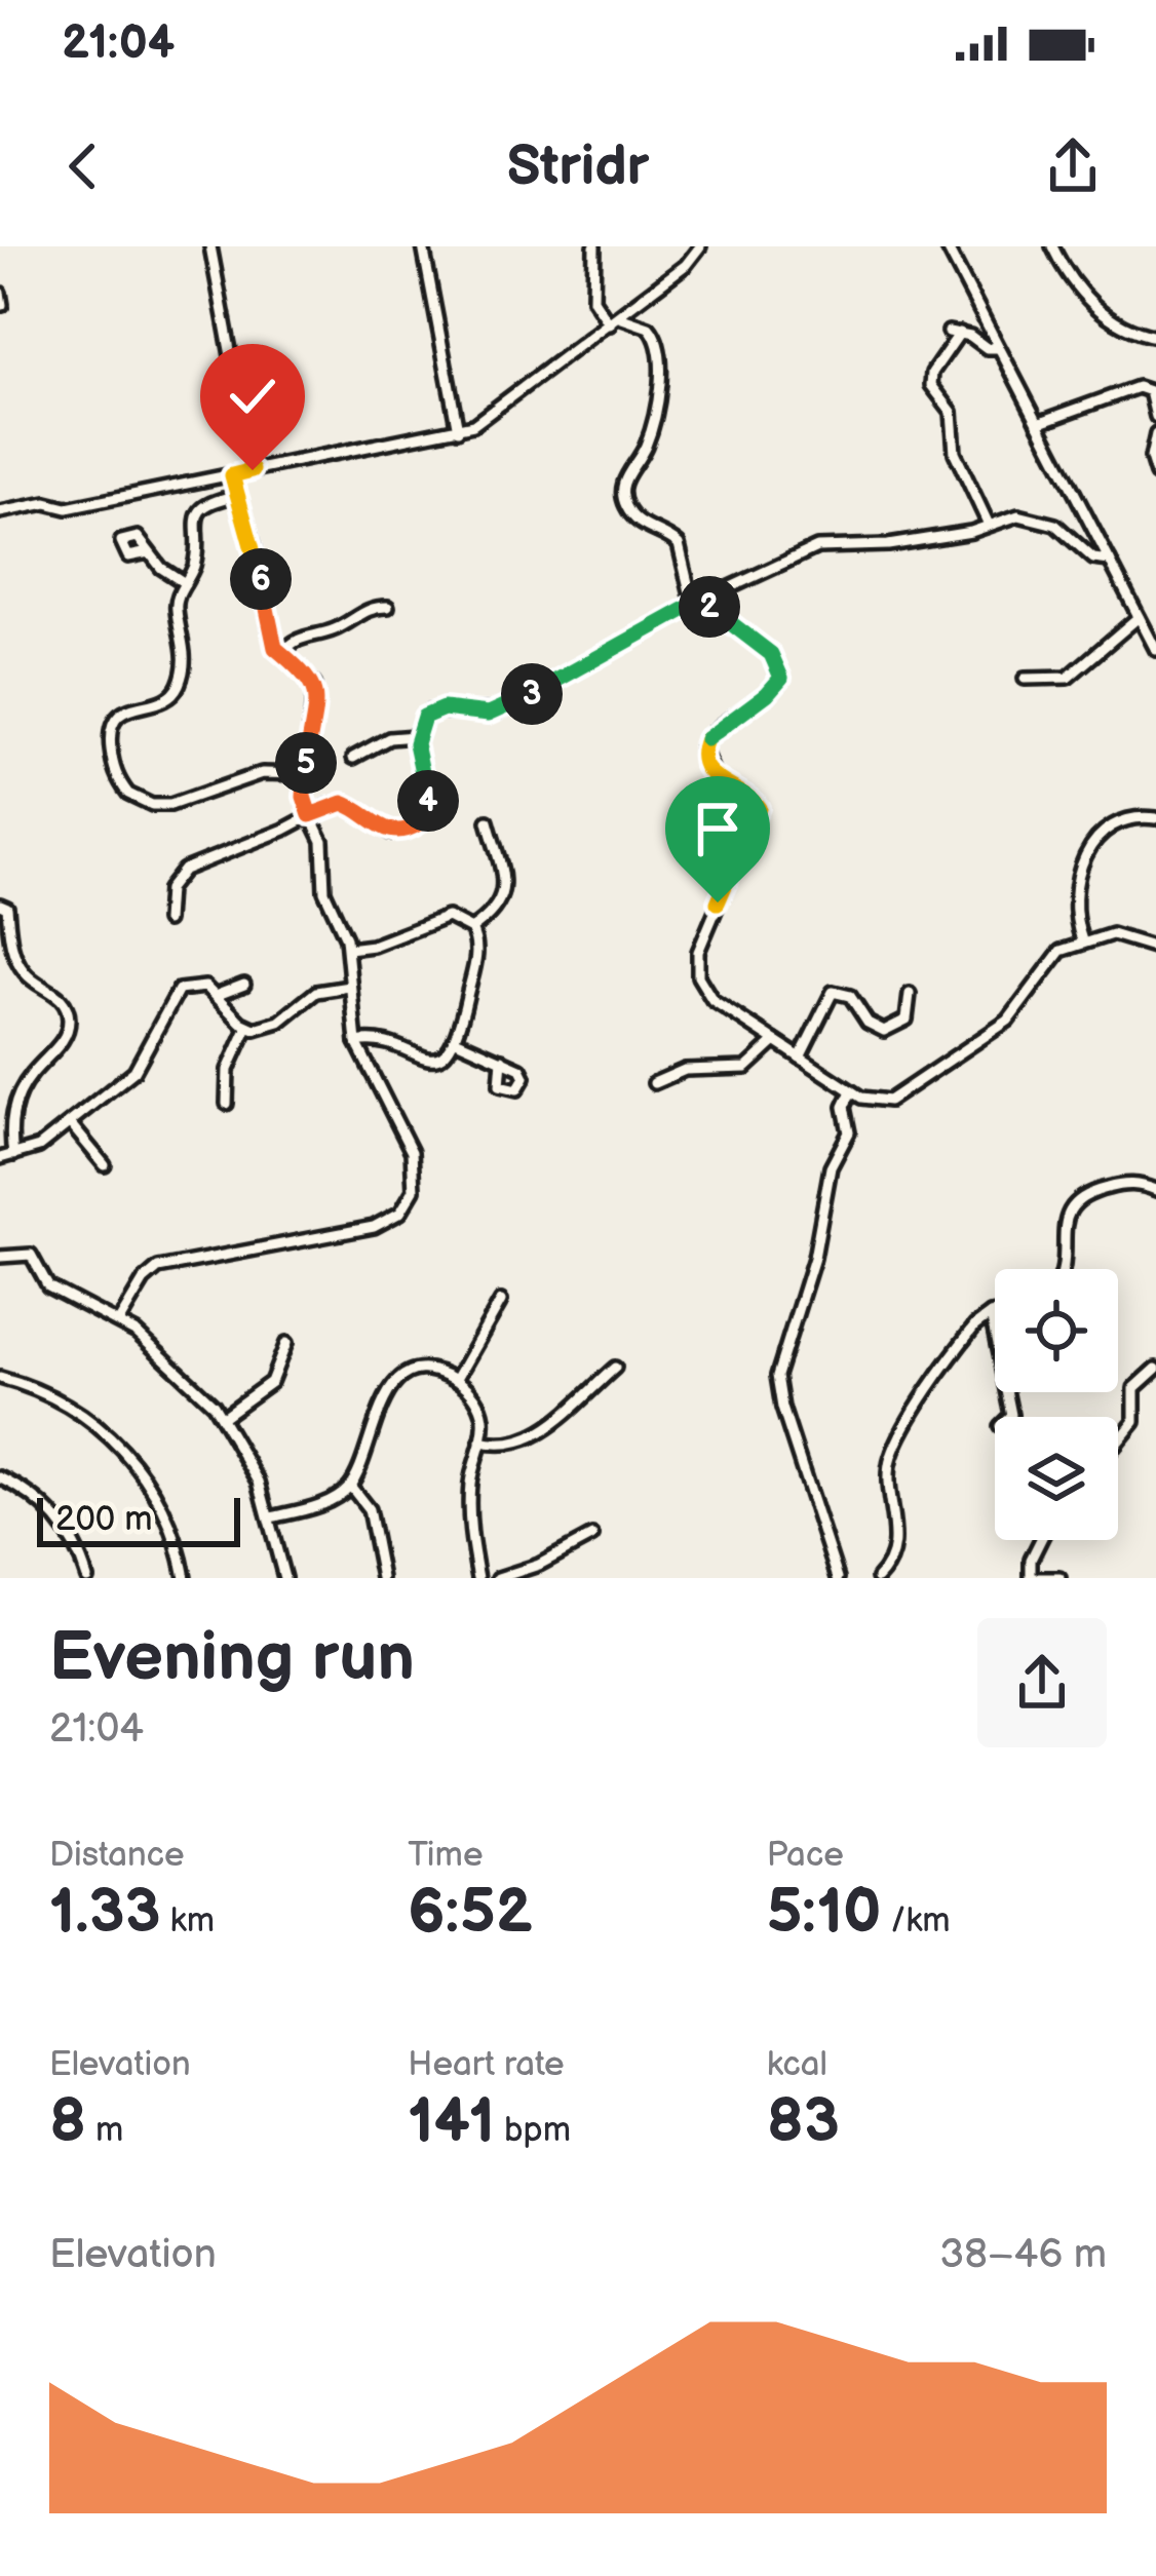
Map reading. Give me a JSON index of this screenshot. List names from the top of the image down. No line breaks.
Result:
{"scale_bar":"200 m","page":{"status":"21:04","header":"Stridr","pins":["6","2","3","5","4"],"scale":"200 m","heading":["Evening run","21:04"],"stats":[["Distance","1.33 km"],["Time","6:52"],["Pace","5:10 /km"],["Elevation","8 m"],["Heart rate","141 bpm"],["kcal","83"]],"chart":["Elevation","38–46 m"]}}
